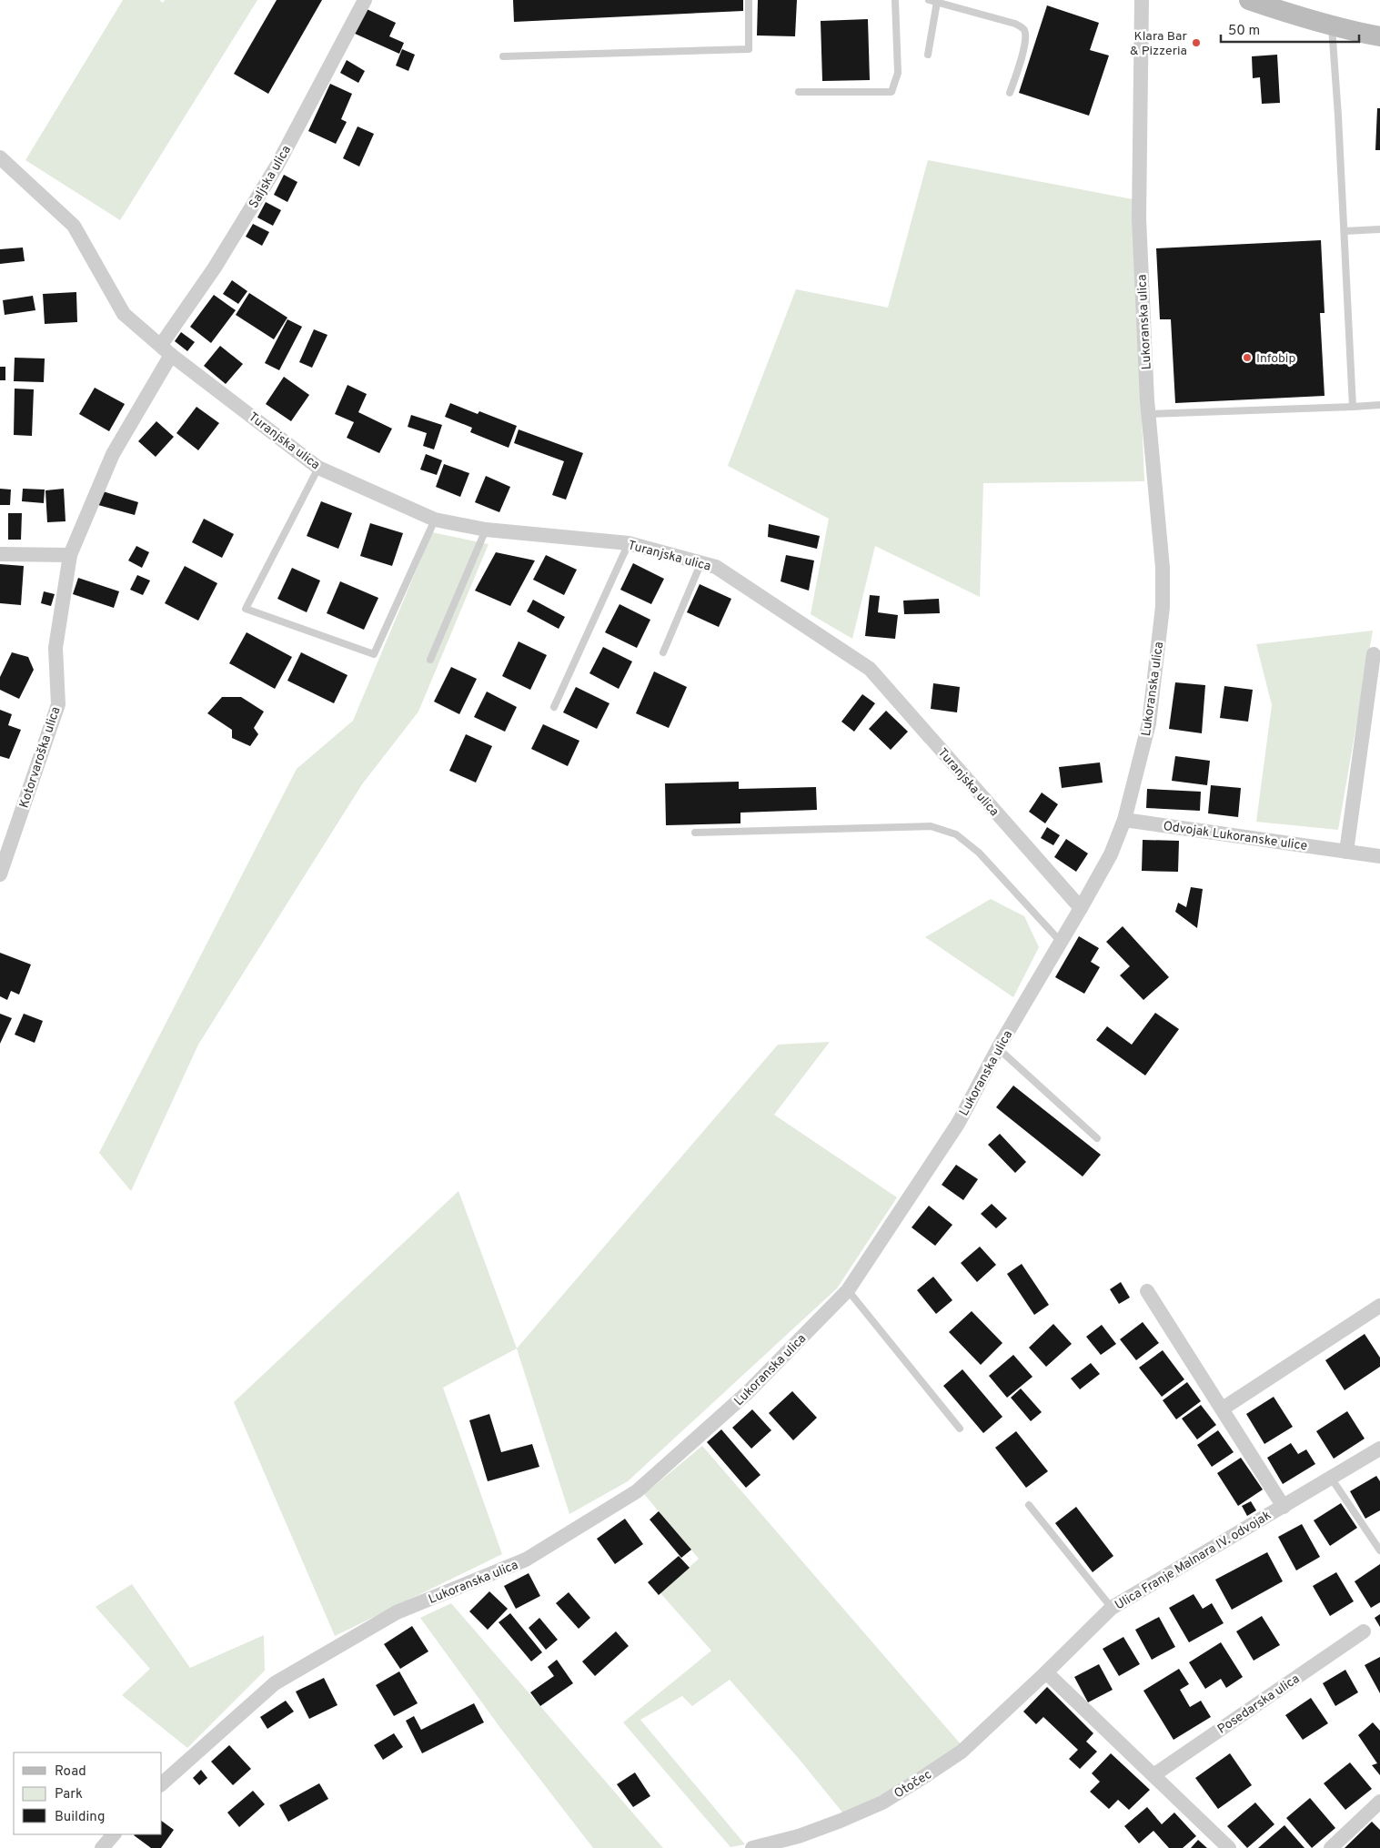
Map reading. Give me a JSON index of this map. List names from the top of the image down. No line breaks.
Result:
{"streets":{"street":["Saljska ulica","Lukoranska ulica","Turanjska ulica","Kotorvaroška ulica","Odvojak Lukoranske ulice","Ulica Franje Malnara IV. odvojak","Posedarska ulica","Otočec"]},"crossings":[["Saljska ulica","Turanjska ulica"],["Lukoranska ulica","Turanjska ulica"],["Lukoranska ulica","Odvojak Lukoranske ulice"],["Ulica Franje Malnara IV. odvojak","Otočec"]],"places":["Klara Bar & Pizzeria","Infobip"],"legend":["Road","Park","Building"],"scale_bar":"50 m"}
